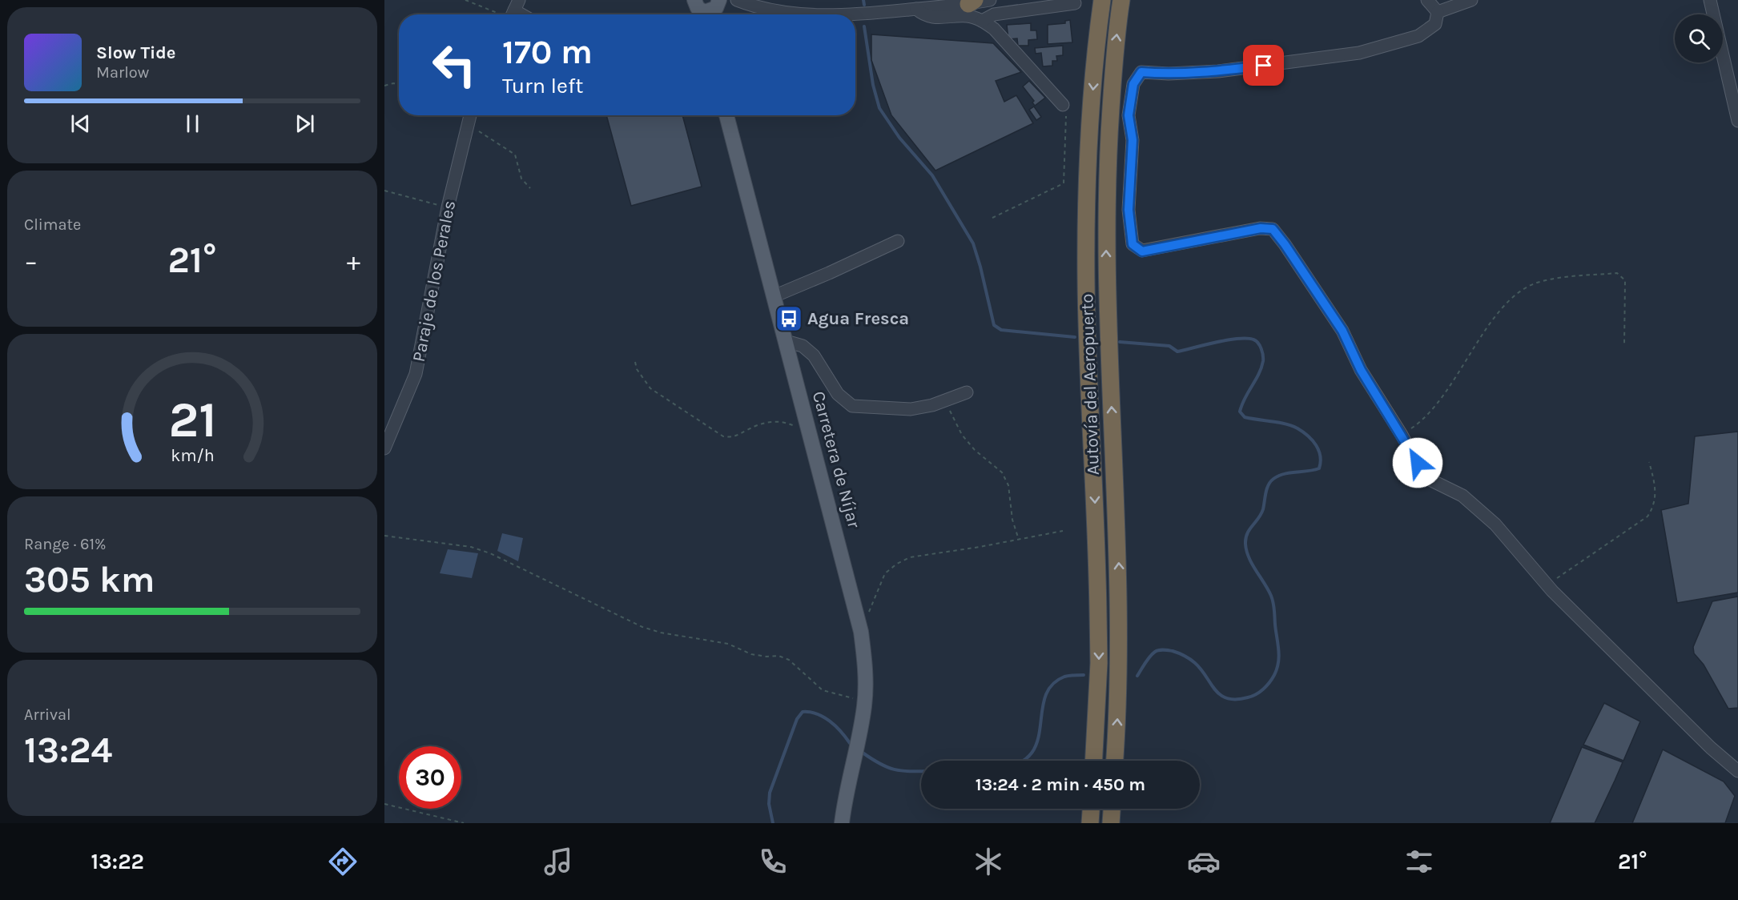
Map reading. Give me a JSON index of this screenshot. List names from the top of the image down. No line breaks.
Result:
{"streets":{"highway":["Autovía del Aeropuerto"],"main road":["Carretera de Níjar"],"street":["Paraje de los Perales"]},"places":{"bus stop":["Agua Fresca"]},"page":{"turn":["170 m","Turn left"],"song":["Slow Tide","Marlow"],"tile":["Climate",["Range · 61%","305 km"],["Arrival","13:24"]],"heat":["−","21°","+"],"limit":"30","trip":"13:24 · 2 min · 450 m","tabs":["13:22","21°"],"gauge":["21","km/h"]}}
